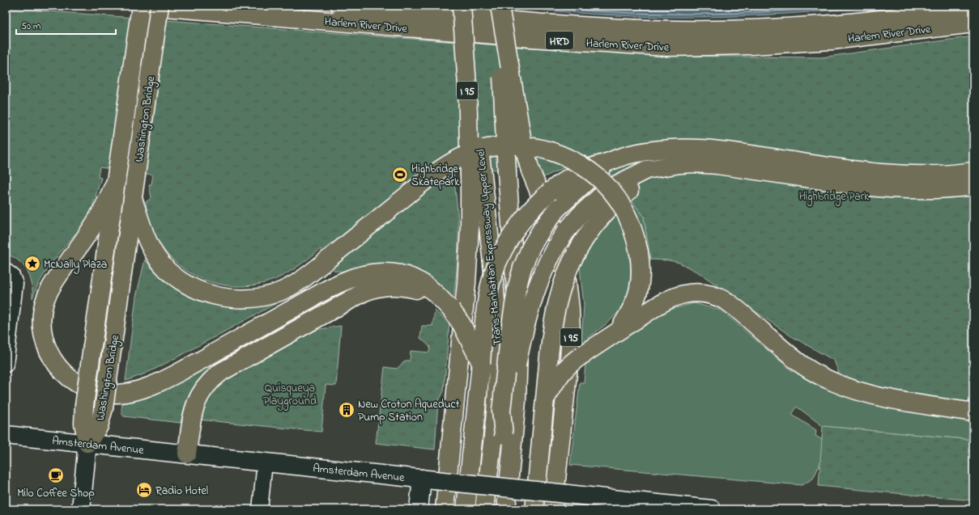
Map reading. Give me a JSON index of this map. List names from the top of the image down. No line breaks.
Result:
{"streets":{"main road":["Harlem River Drive","HRD","I 95","Washington Bridge","Trans-Manhattan Expressway Upper Level","Amsterdam Avenue"]},"crossings":[["I 95","Trans-Manhattan Expressway Upper Level"],["Washington Bridge","Amsterdam Avenue"]],"parks":["Highbridge Park","Quisqueya Playground"],"places":{"sports":["Highbridge Skatepark"],"place":["McNally Plaza"],"building":["New Croton Aqueduct Pump Station"],"cafe":["Milo Coffee Shop"],"hotel":["Radio Hotel"]},"scale_bar":"50 m"}
